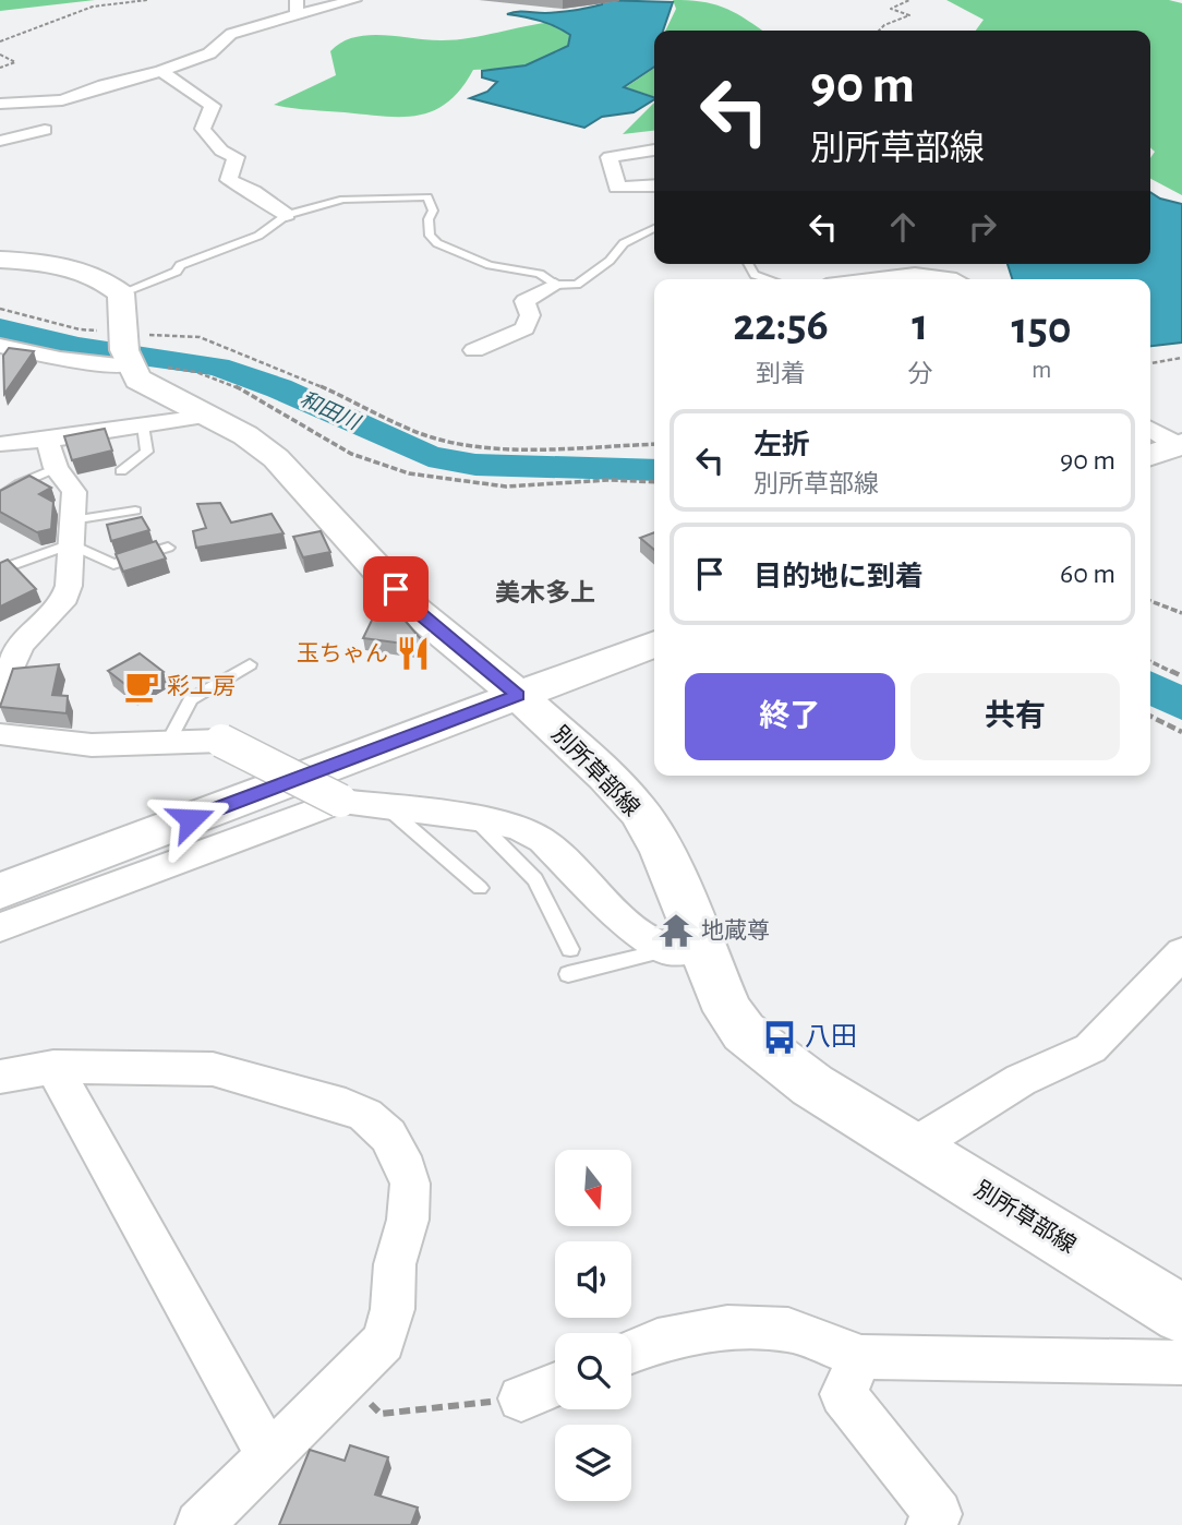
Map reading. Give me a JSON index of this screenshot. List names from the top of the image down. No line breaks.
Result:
{"streets":{"main road":["別所草部線"]},"districts":["美木多上"],"water":["和田川"],"places":{"restaurant":["玉ちゃん"],"cafe":["彩工房"],"temple":["地蔵尊"],"bus stop":["八田"]},"north":"bottom","page":{"turn":["90 m","別所草部線"],"eta":["22:56","到着","1","分","150","m"],"list":[{"name":"左折","note":"別所草部線","value":"90 m"},{"name":"目的地に到着","value":"60 m"}],"buttons":["終了","共有"]}}
